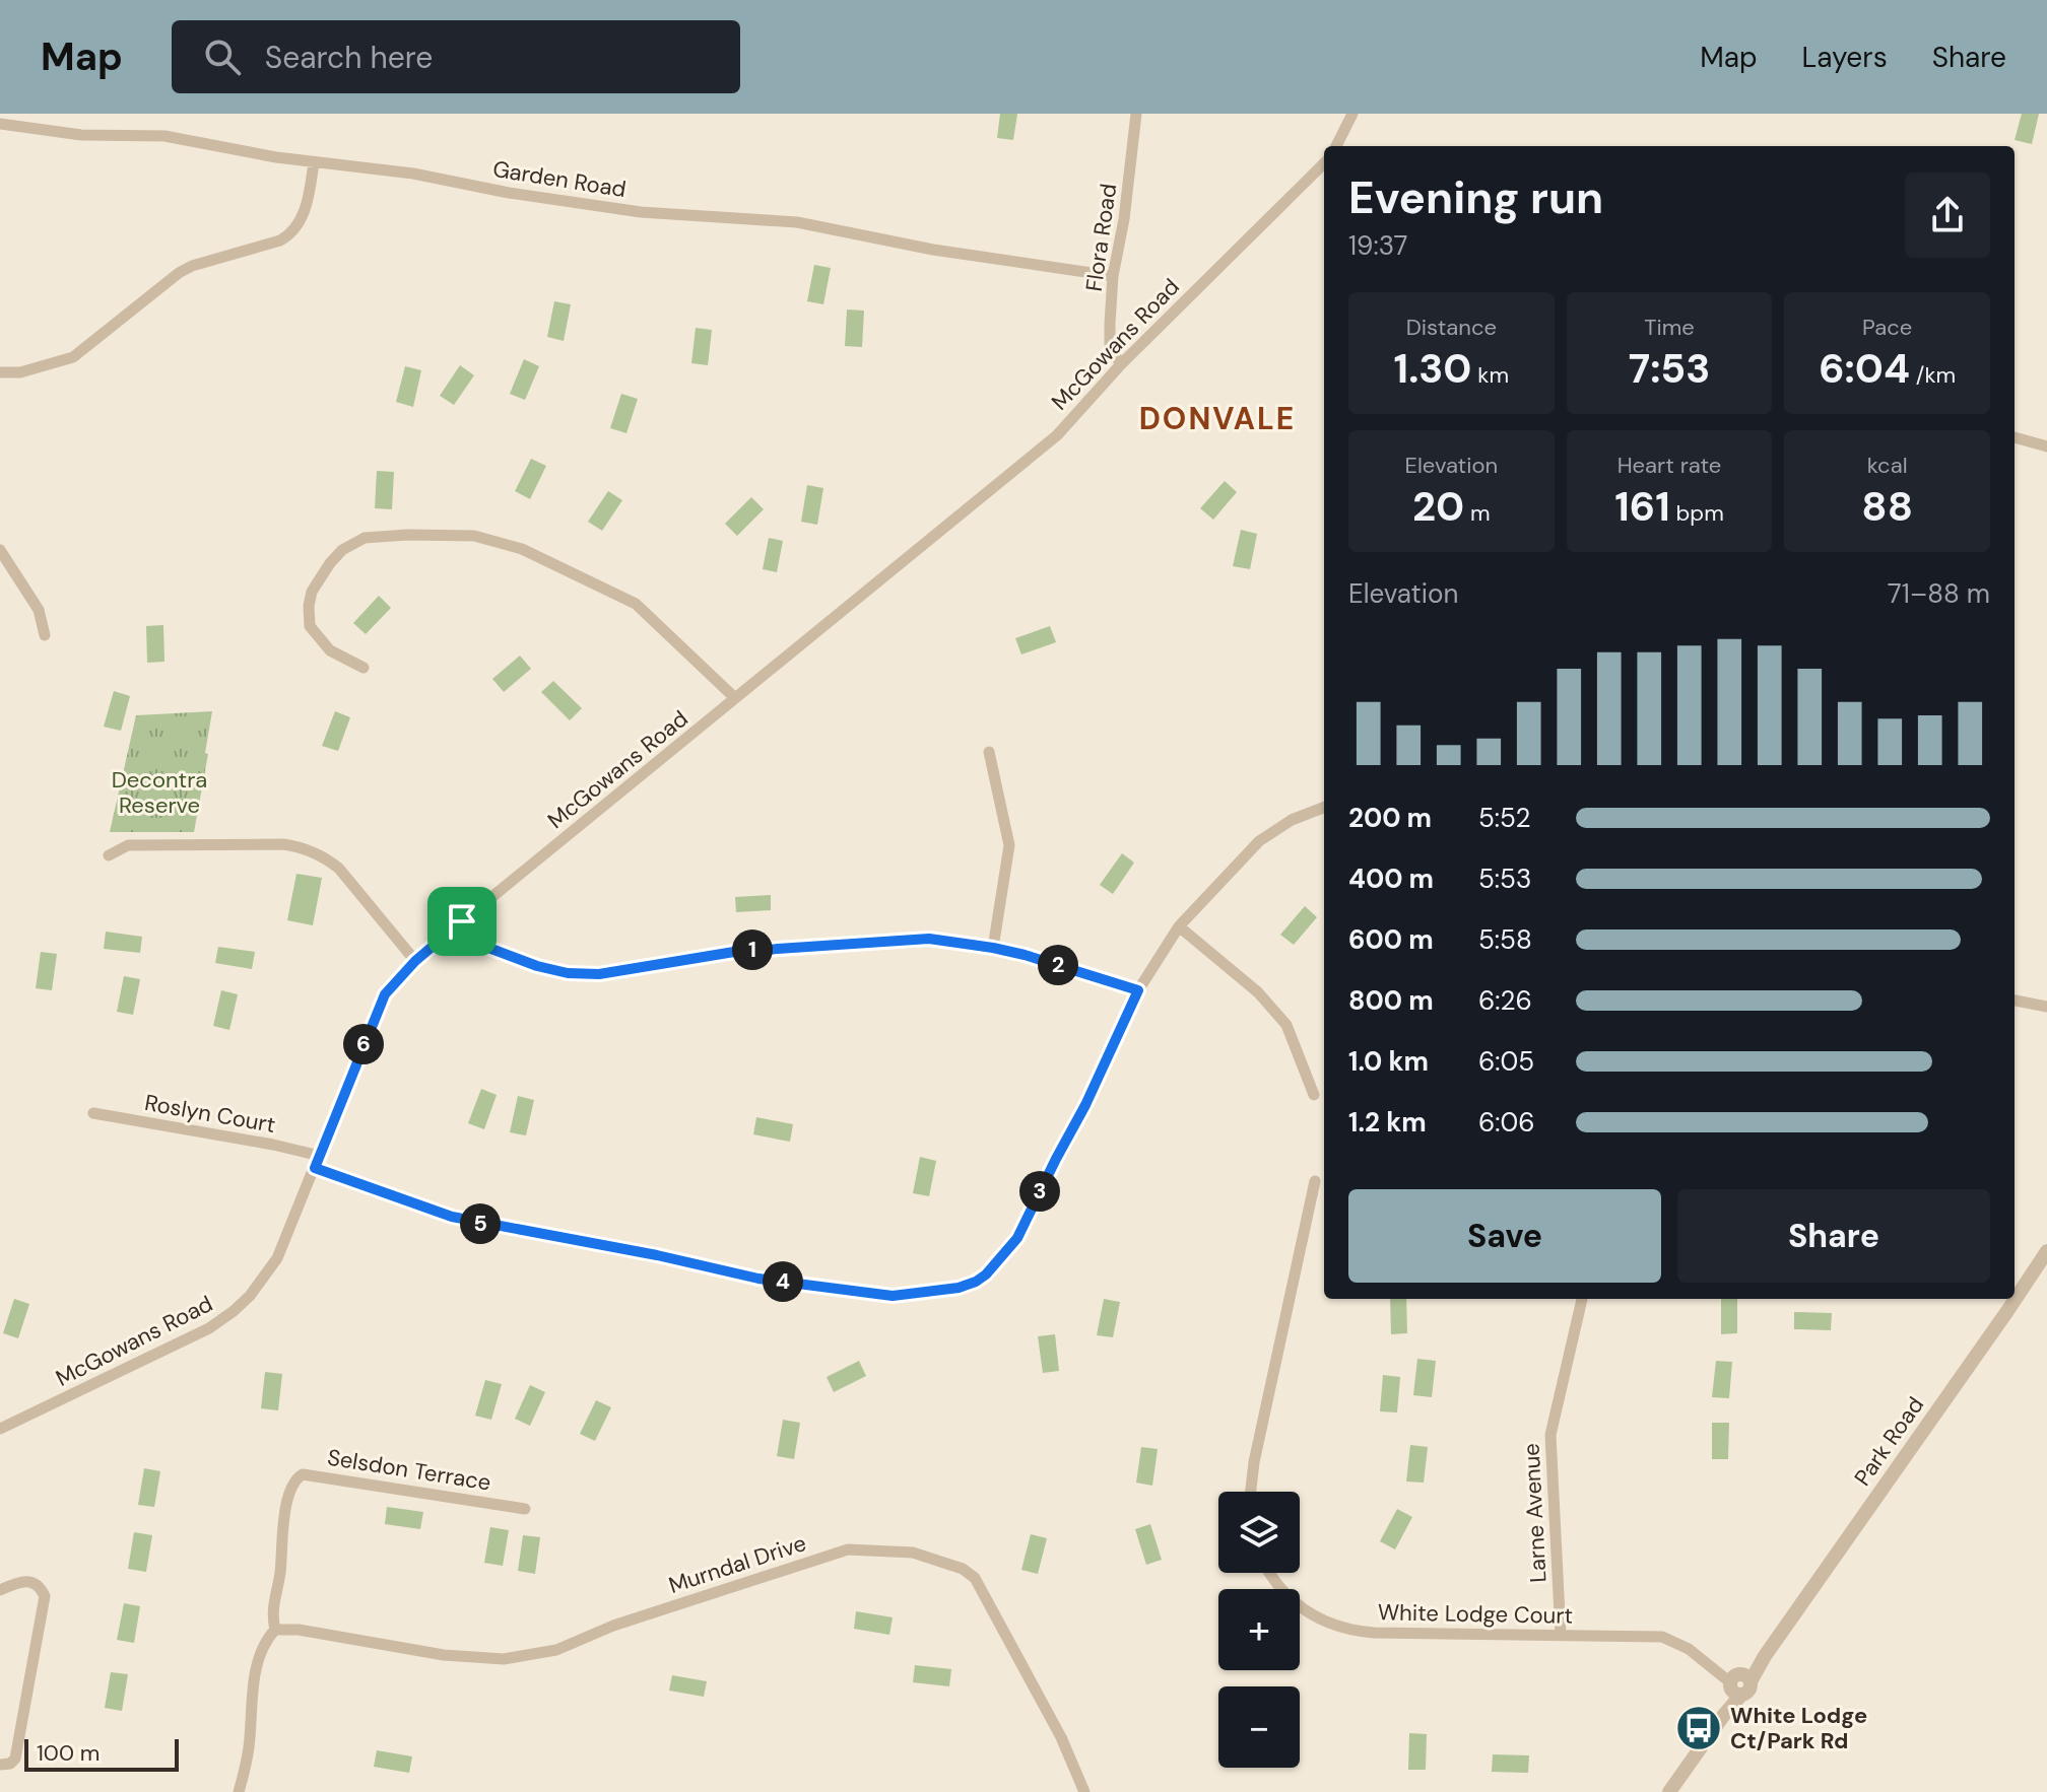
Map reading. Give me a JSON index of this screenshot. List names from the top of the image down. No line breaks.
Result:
{"streets":{"street":["Garden Road","Flora Road","McGowans Road","Roslyn Court","Park Road","Selsdon Terrace","Larne Avenue","Murndal Drive","White Lodge Court"]},"crossings":[["Garden Road","Flora Road"],["Flora Road","McGowans Road"],["McGowans Road","Roslyn Court"],["Park Road","White Lodge Court"],["Selsdon Terrace","Murndal Drive"],["Larne Avenue","White Lodge Court"]],"districts":["DONVALE"],"parks":["Decontra Reserve"],"places":{"bus stop":["White Lodge Ct/Park Rd"]},"scale_bar":"100 m","page":{"header":"Map","search":"Search here","nav":["Map","Layers","Share"],"heading":["Evening run","19:37"],"stats":[["Distance","1.30 km"],["Time","7:53"],["Pace","6:04 /km"],["Elevation","20 m"],["Heart rate","161 bpm"],["kcal","88"]],"chart":["Elevation","71–88 m"],"list":[{"name":"200 m","note":"5:52"},{"name":"400 m","note":"5:53"},{"name":"600 m","note":"5:58"},{"name":"800 m","note":"6:26"},{"name":"1.0 km","note":"6:05"},{"name":"1.2 km","note":"6:06"}],"pins":["1","2","6","3","5","4"],"buttons":["Save","Share"],"map_buttons":["+","−"],"scale":"100 m"}}
